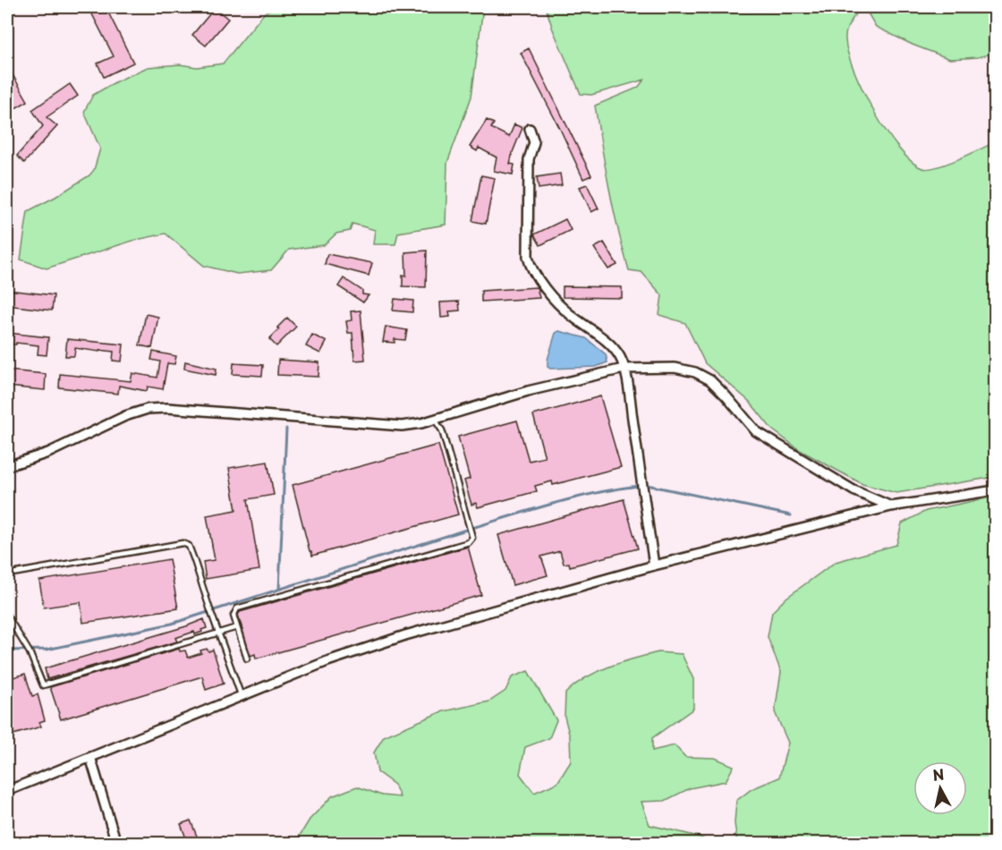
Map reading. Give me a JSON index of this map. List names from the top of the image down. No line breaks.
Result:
{"north":"top"}
